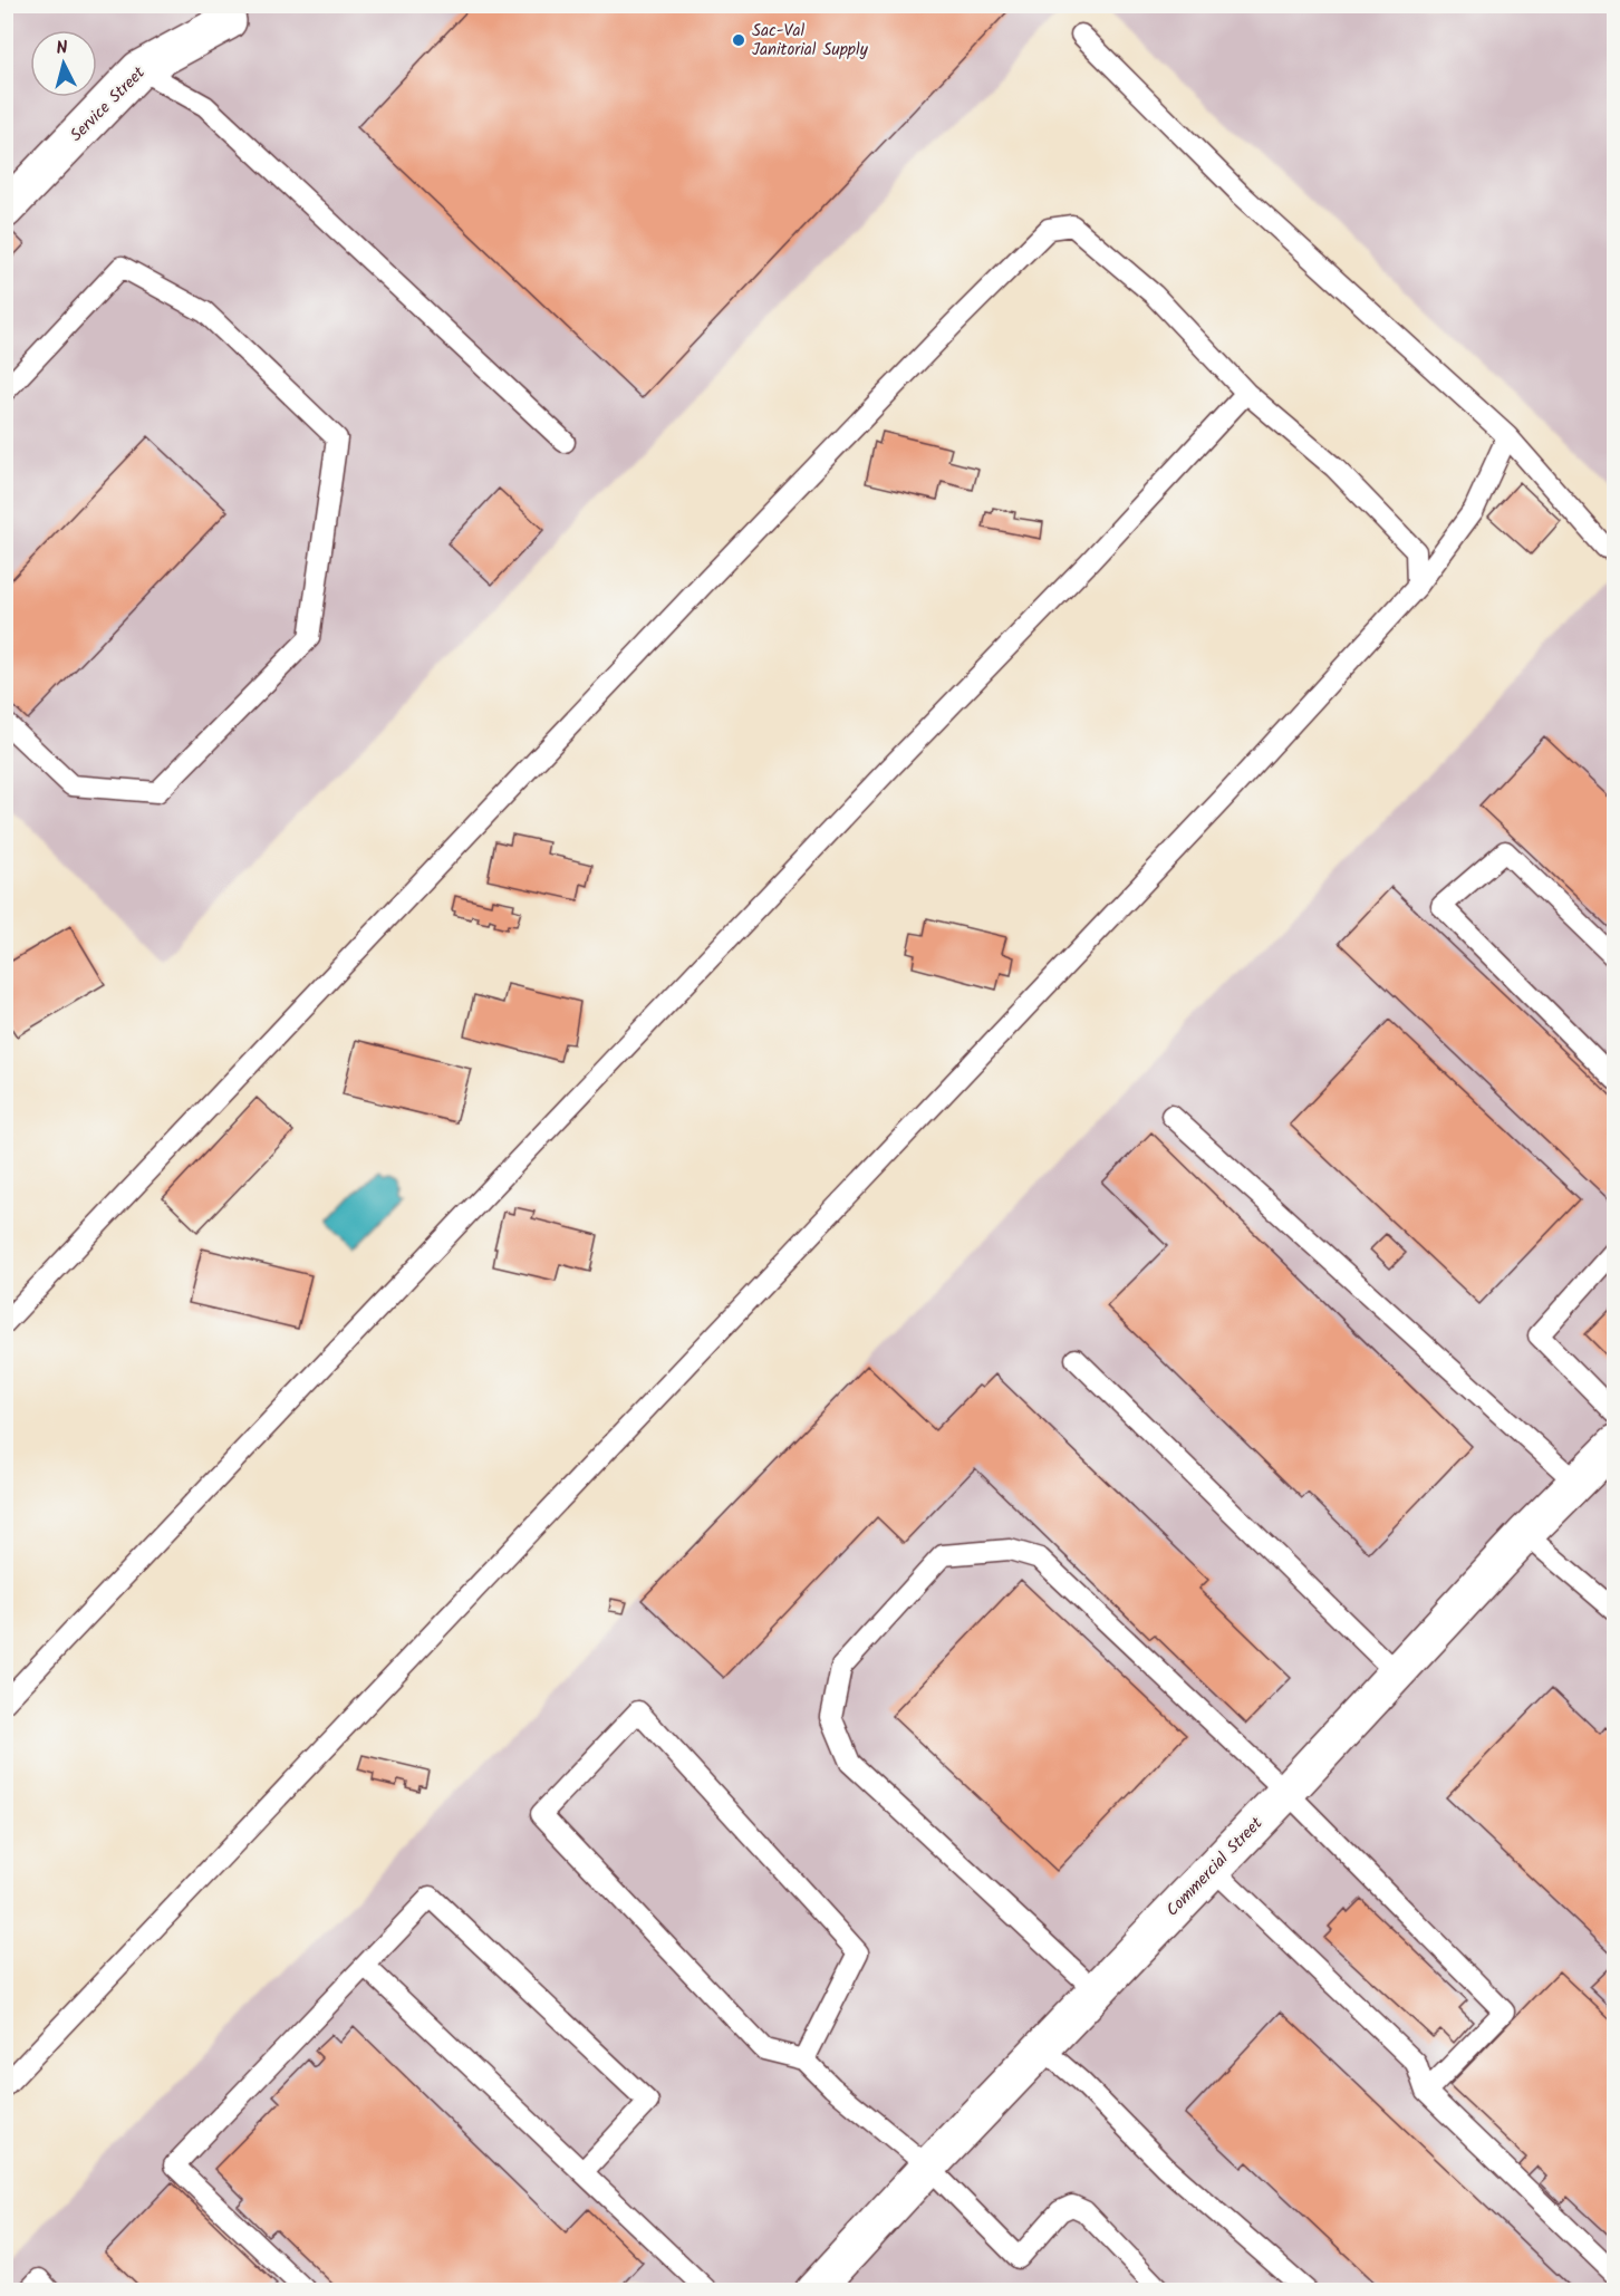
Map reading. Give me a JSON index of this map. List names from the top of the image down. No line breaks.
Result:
{"streets":{"main road":["Service Street","Commercial Street"]},"places":["Sac-Val Janitorial Supply"],"north":"top"}
